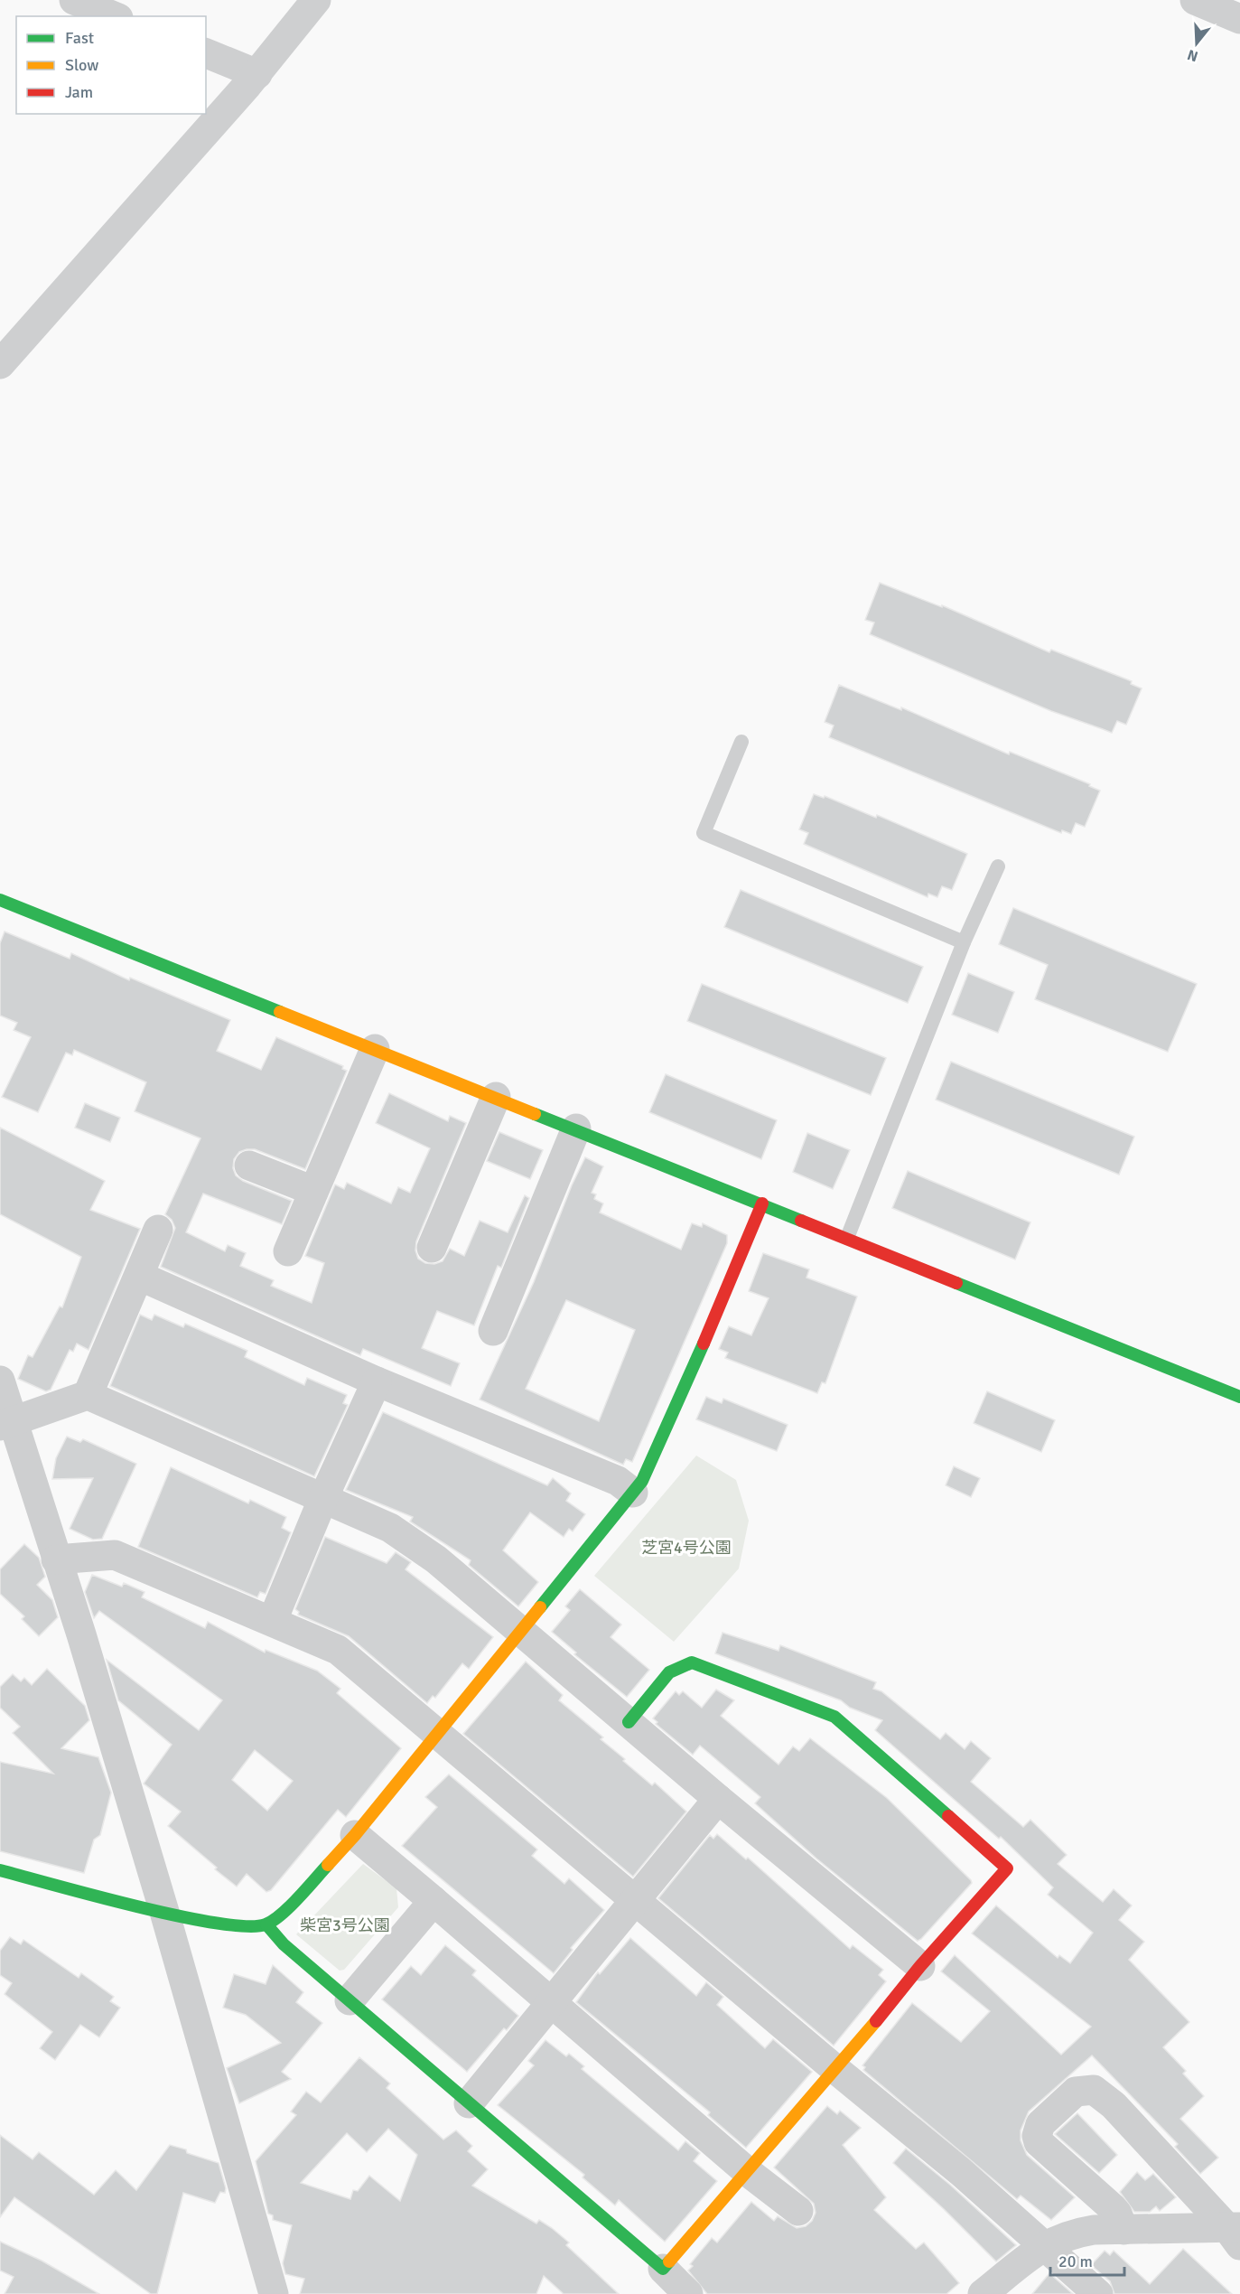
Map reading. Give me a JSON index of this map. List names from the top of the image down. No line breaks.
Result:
{"parks":["芝宮4号公園","柴宮3号公園"],"legend":["Fast","Slow","Jam"],"scale_bar":"20 m","north":"bottom"}
